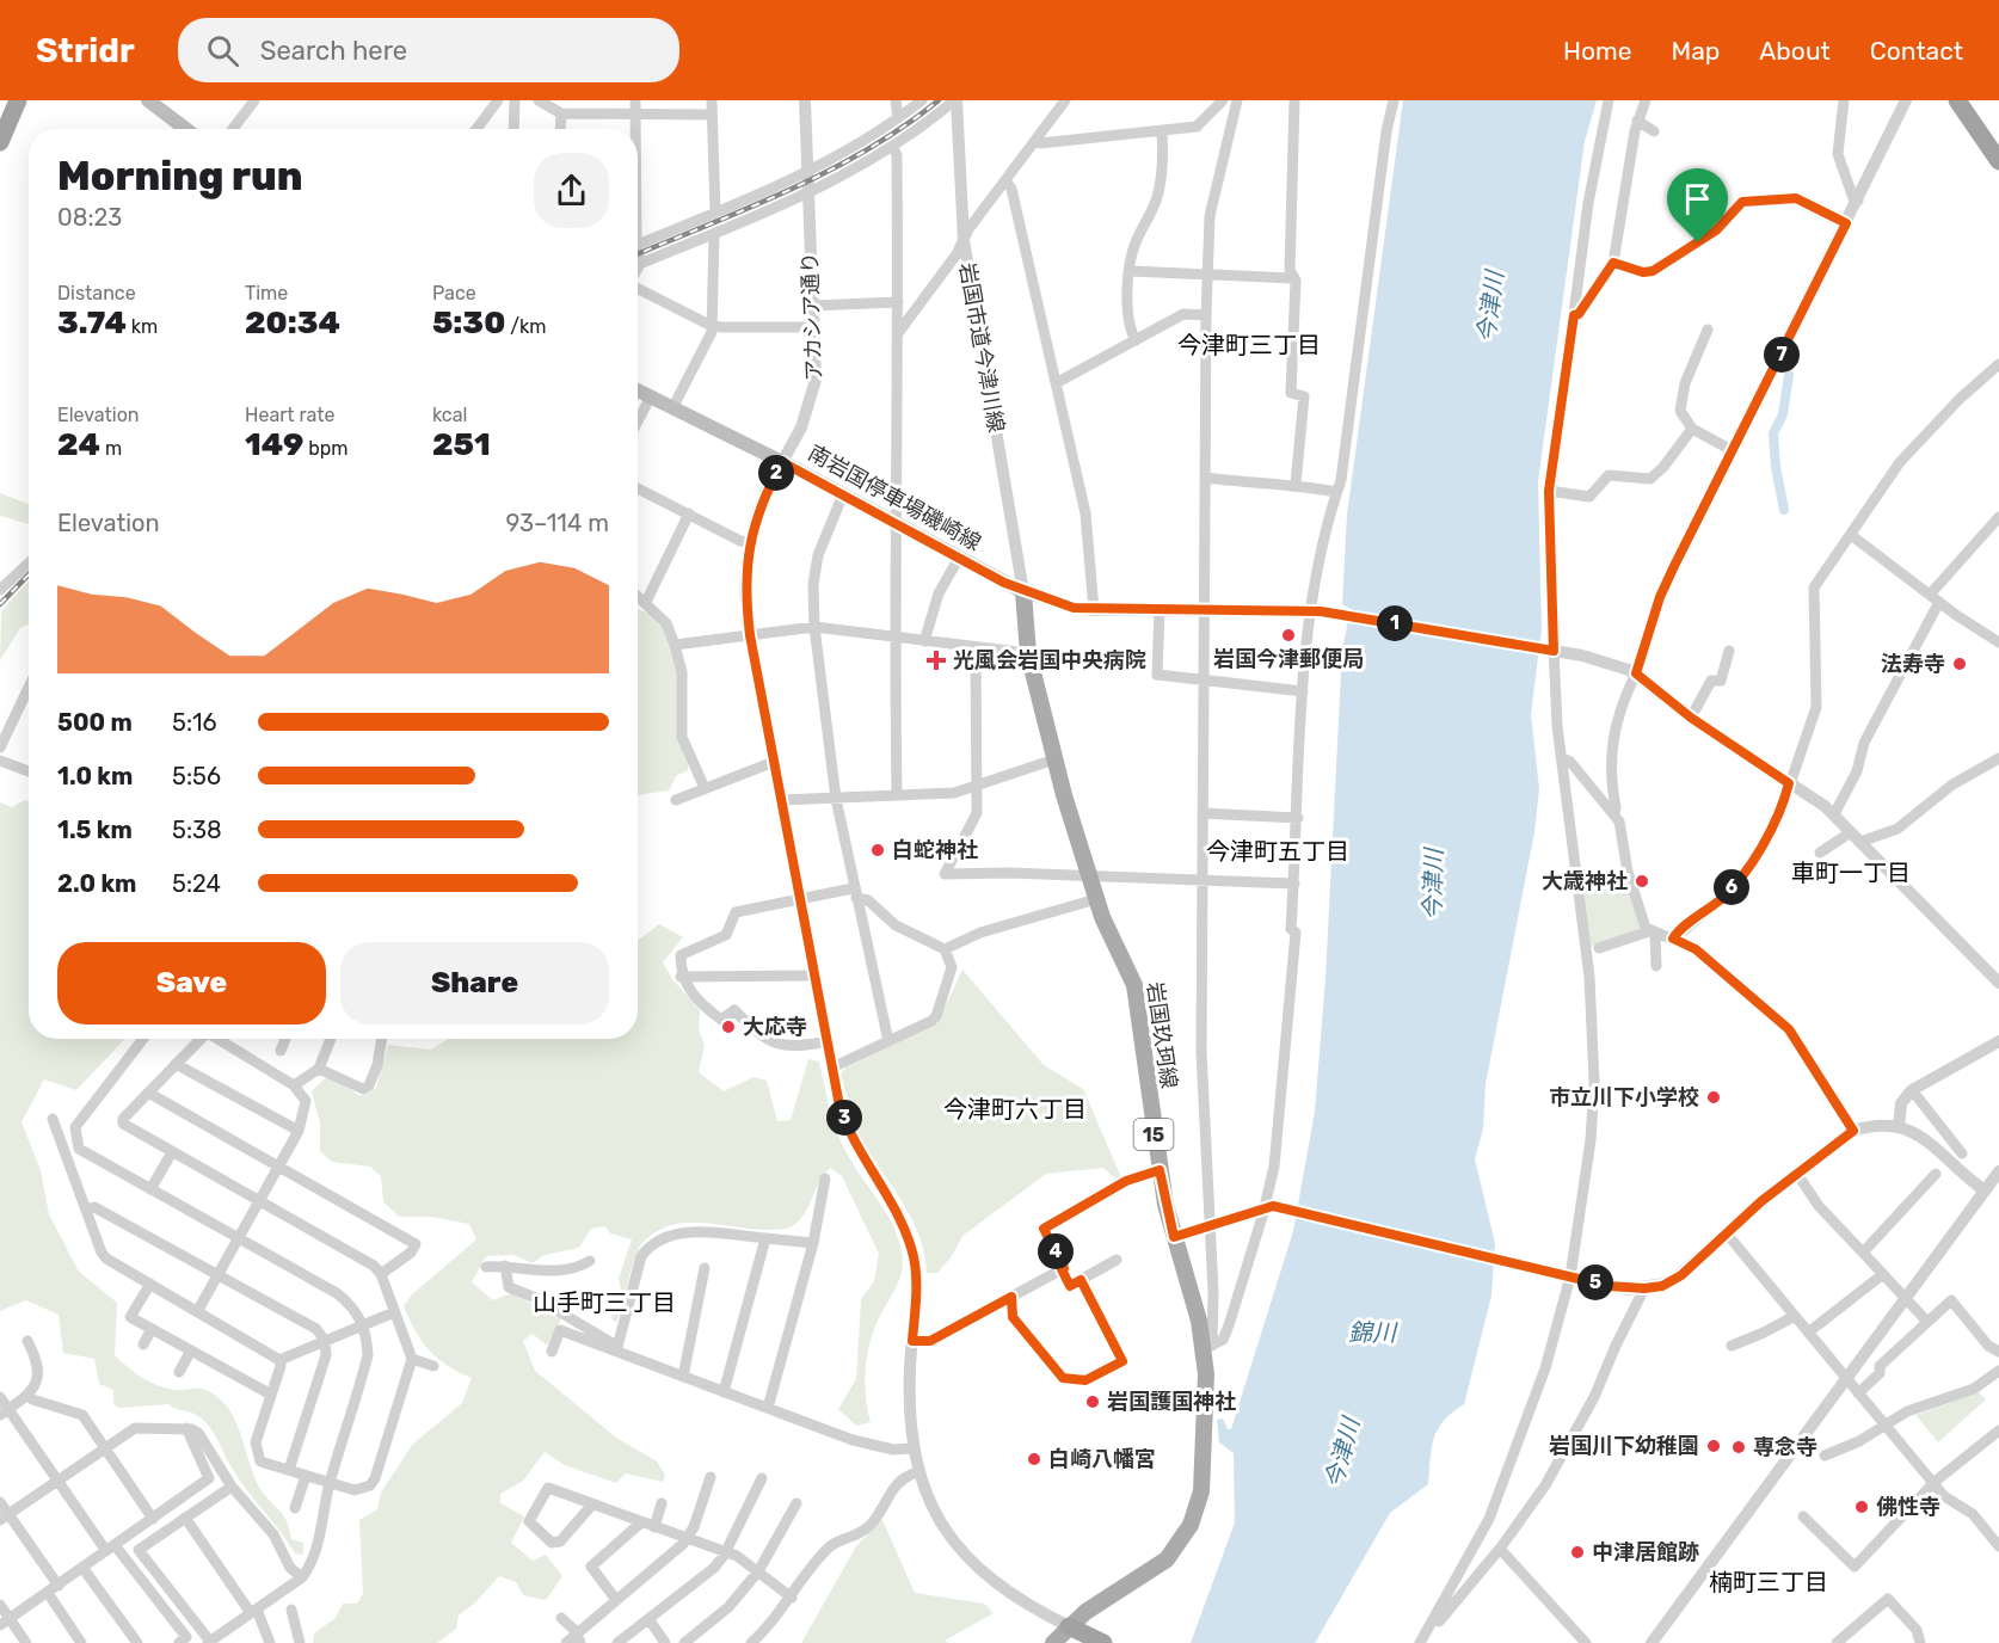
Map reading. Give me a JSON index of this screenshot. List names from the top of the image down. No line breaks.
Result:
{"streets":{"main road":["南岩国停車場磯崎線","岩国玖珂線","15"],"street":["アカシア通り","岩国市道今津川線"]},"crossings":[["アカシア通り","南岩国停車場磯崎線"],["アカシア通り","岩国玖珂線"],["岩国市道今津川線","南岩国停車場磯崎線"],["岩国市道今津川線","岩国玖珂線"],["南岩国停車場磯崎線","岩国玖珂線"]],"districts":["今津町三丁目","今津町五丁目","車町一丁目","今津町六丁目","山手町三丁目","楠町三丁目"],"water":["今津川","錦川"],"places":{"other":["岩国今津郵便局","法寿寺","白蛇神社","大歳神社","大応寺","市立川下小学校","岩国護国神社","岩国川下幼稚園","専念寺","白崎八幡宮","佛性寺","中津居館跡"],"health":["光風会岩国中央病院"]},"page":{"header":"Stridr","search":"Search here","nav":["Home","Map","About","Contact"],"heading":["Morning run","08:23"],"stats":[["Distance","3.74 km"],["Time","20:34"],["Pace","5:30 /km"],["Elevation","24 m"],["Heart rate","149 bpm"],["kcal","251"]],"pins":["7","2","1","6","3","4","5"],"chart":["Elevation","93–114 m"],"list":[{"name":"500 m","note":"5:16"},{"name":"1.0 km","note":"5:56"},{"name":"1.5 km","note":"5:38"},{"name":"2.0 km","note":"5:24"}],"buttons":["Save","Share"]}}
